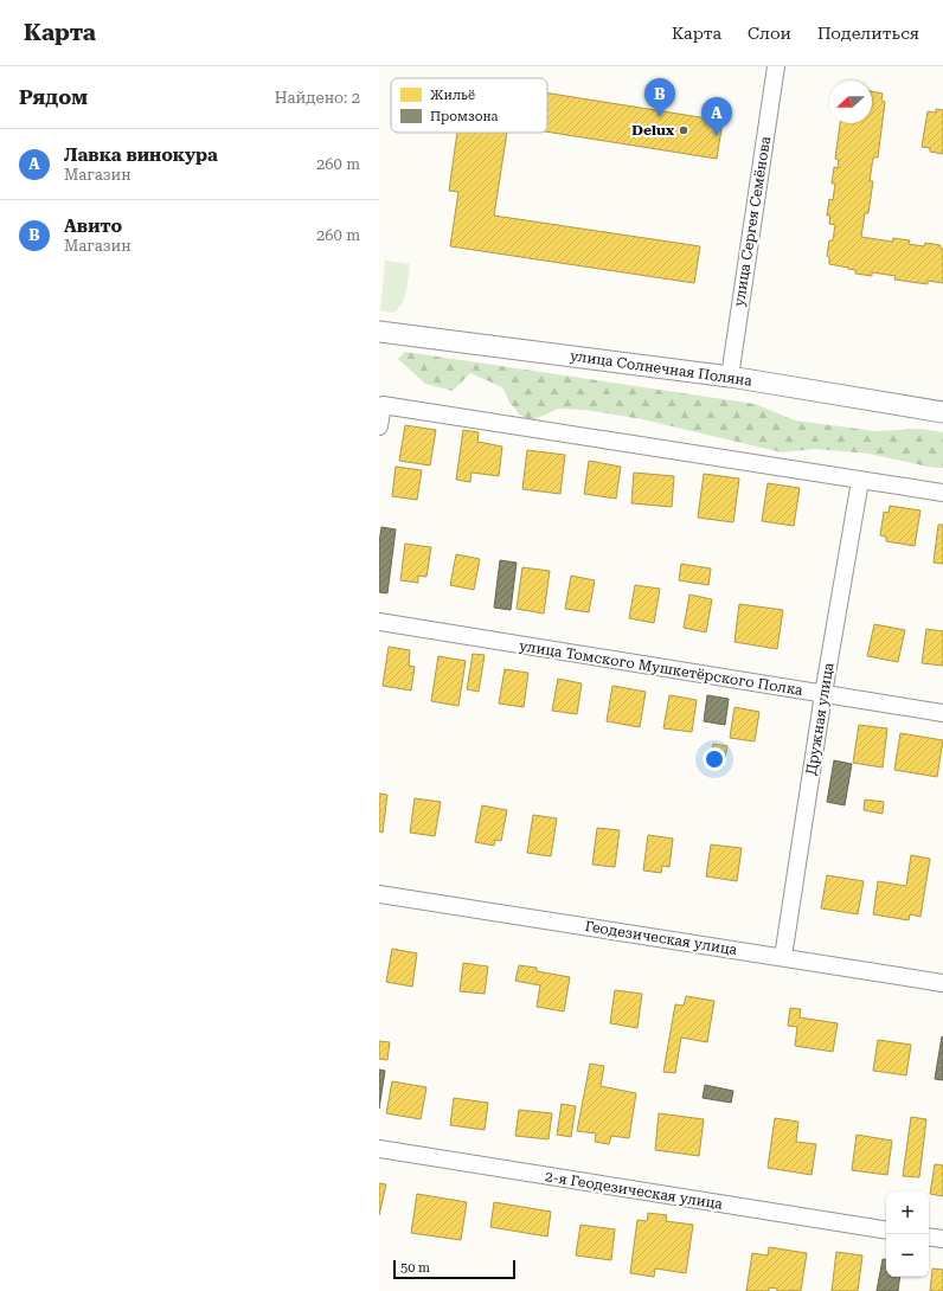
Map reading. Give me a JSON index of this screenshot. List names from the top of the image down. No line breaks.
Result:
{"streets":{"street":["улица Сергея Семёнова","улица Солнечная Поляна","улица Томского Мушкетёрского Полка","Дружная улица","Геодезическая улица","2-я Геодезическая улица"]},"crossings":[["улица Сергея Семёнова","улица Солнечная Поляна"],["улица Томского Мушкетёрского Полка","Дружная улица"],["Дружная улица","Геодезическая улица"]],"places":["Delux"],"legend":["Жильё","Промзона"],"scale_bar":"50 m","north":"left","page":{"header":"Карта","nav":["Карта","Слои","Поделиться"],"heading":["Рядом","Найдено: 2"],"pins":["B","A"],"list":[{"mark":"A","name":"Лавка винокура","note":"Магазин","value":"260 m"},{"mark":"B","name":"Авито","note":"Магазин","value":"260 m"}],"map_buttons":["+","−"],"scale":"50 m"}}
